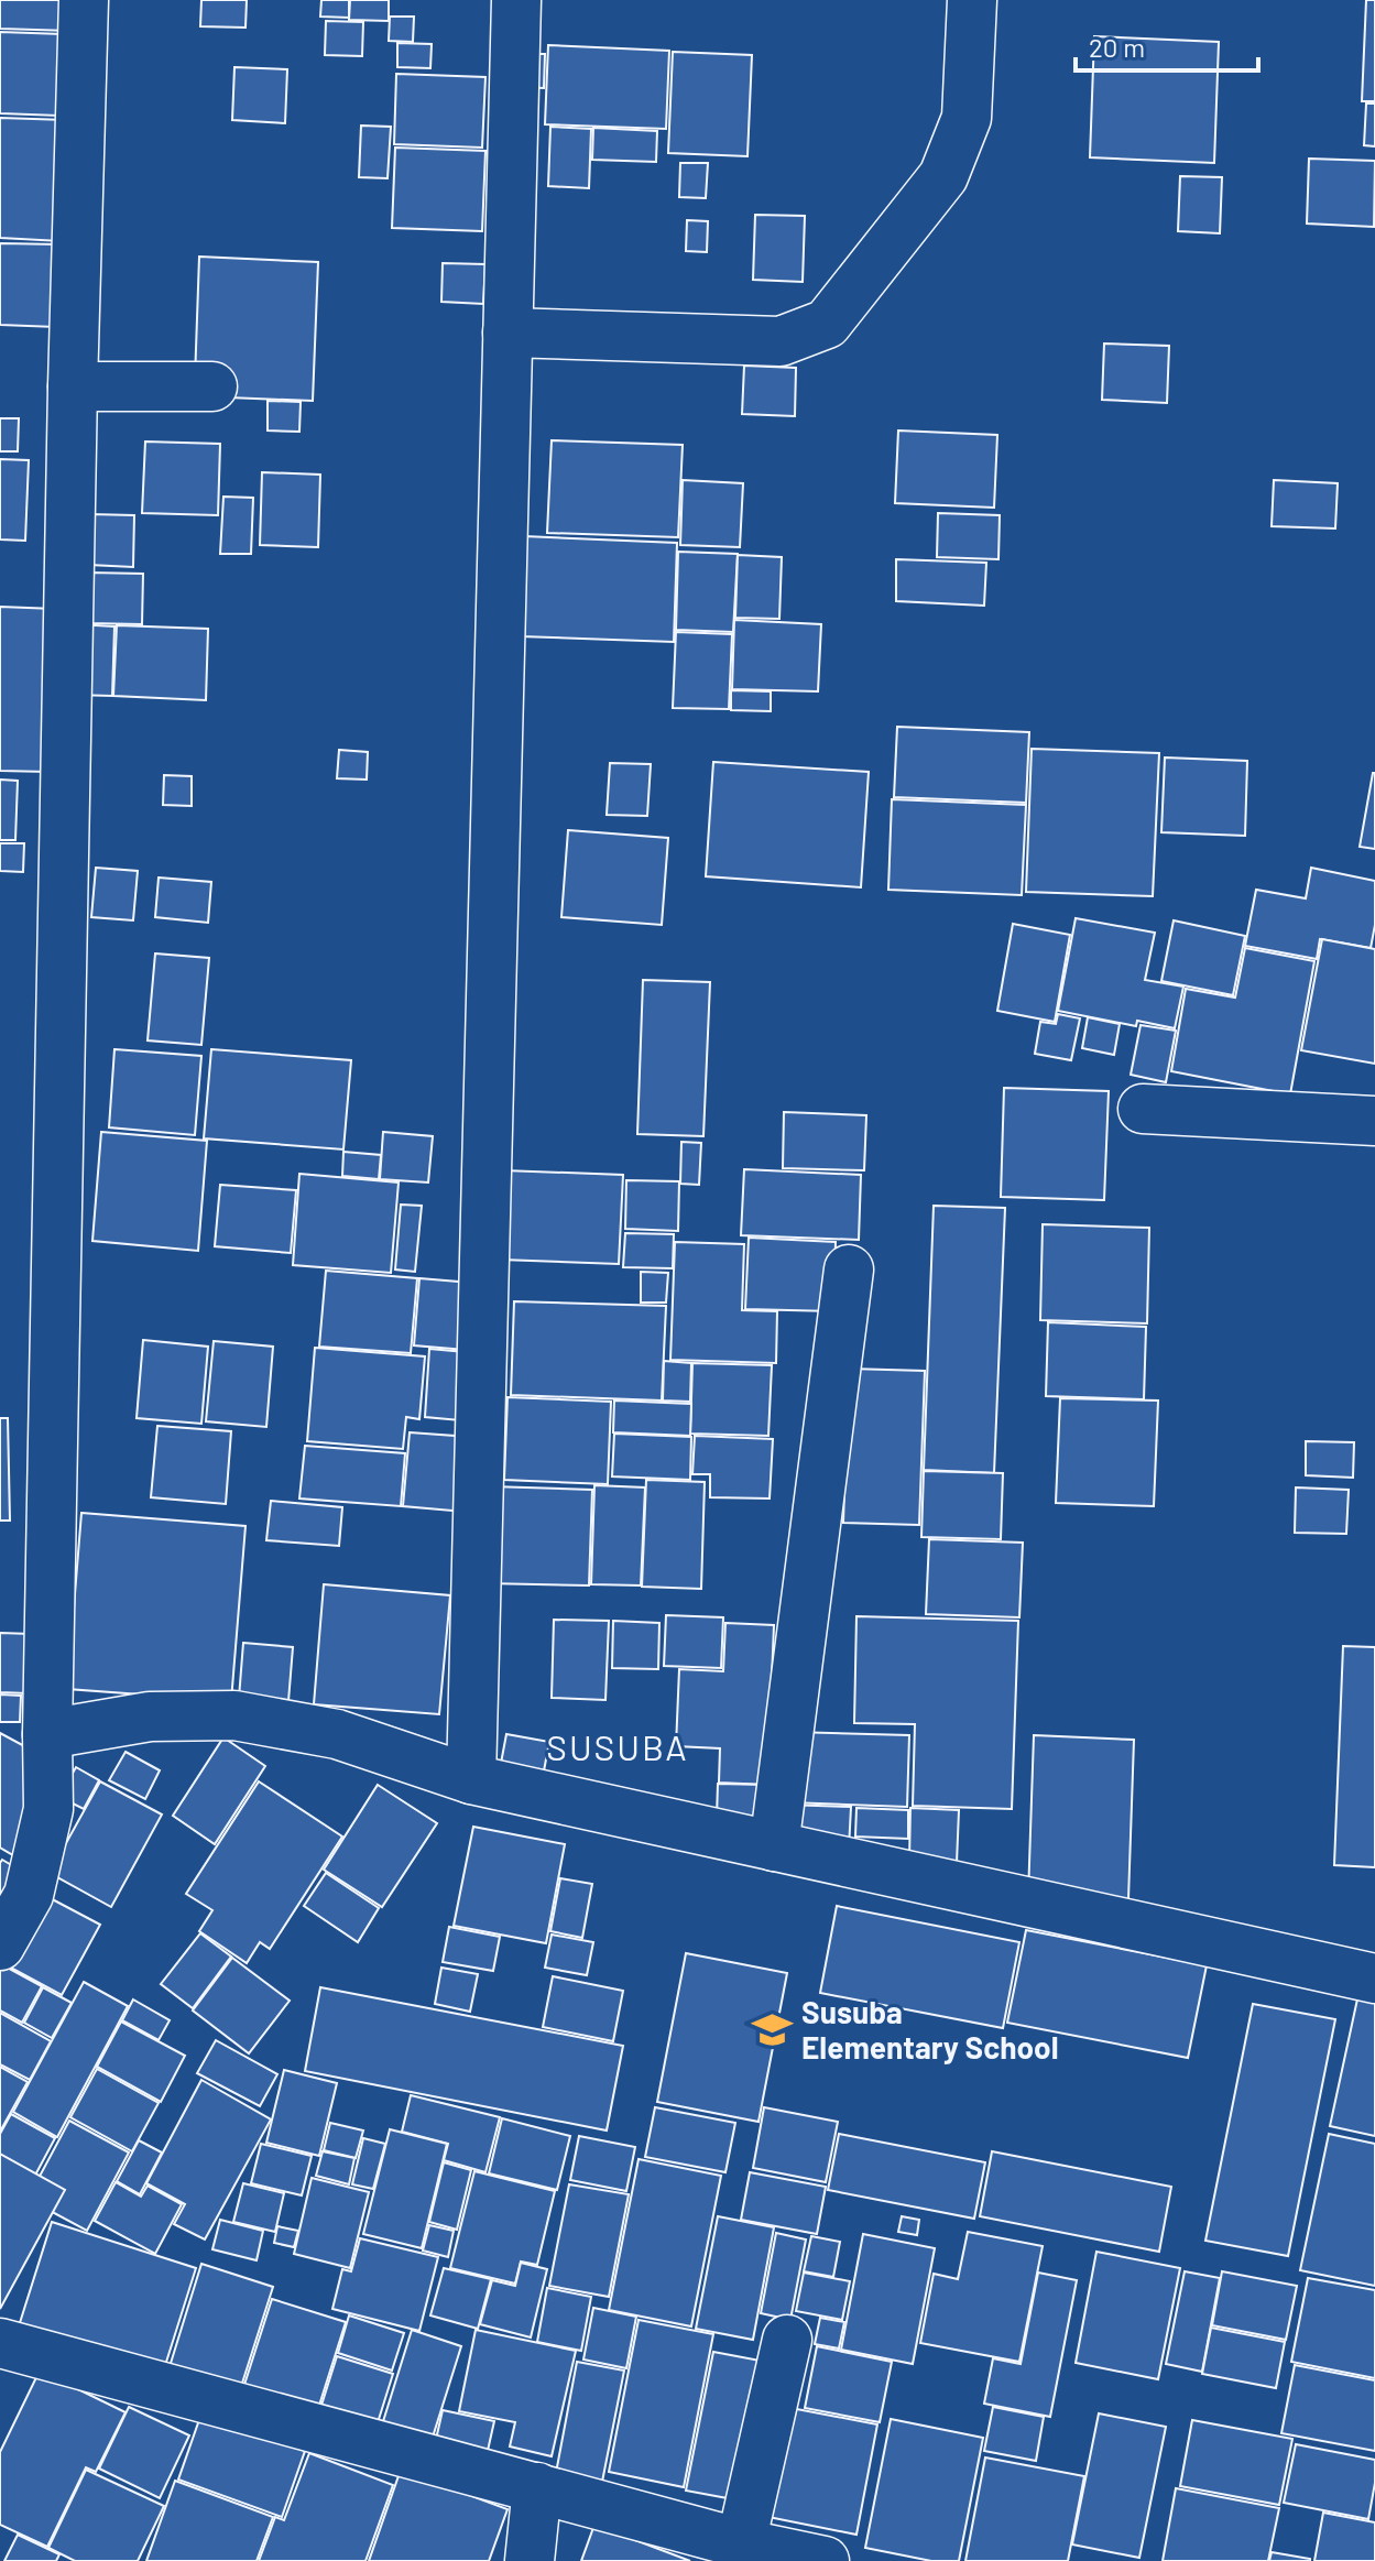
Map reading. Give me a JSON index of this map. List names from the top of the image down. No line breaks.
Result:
{"districts":["SUSUBA"],"places":{"school or university":["Susuba Elementary School"]},"scale_bar":"20 m"}
